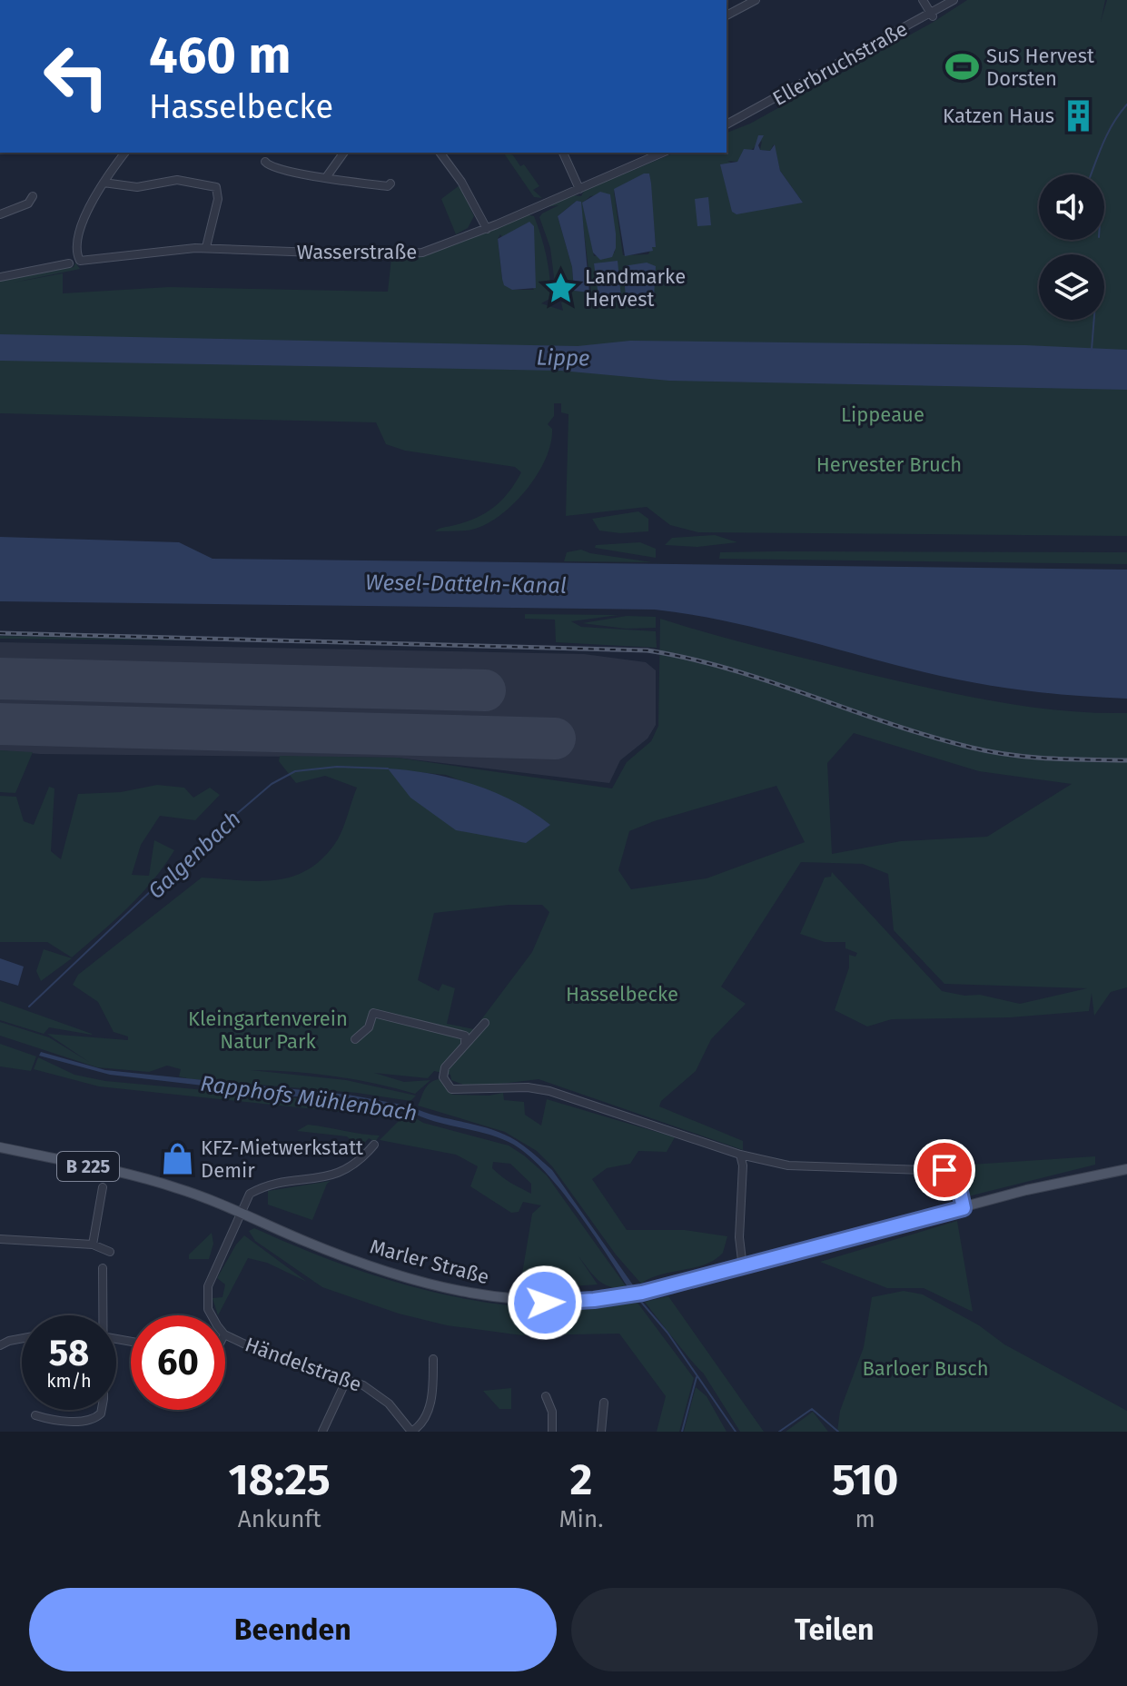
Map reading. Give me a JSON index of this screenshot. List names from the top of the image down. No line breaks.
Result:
{"streets":{"main road":["B 225","Marler Straße"],"street":["Ellerbruchstraße","Wasserstraße","Händelstraße"]},"crossings":[["Marler Straße","Händelstraße"]],"water":["Lippe","Wesel-Datteln-Kanal","Galgenbach","Rapphofs Mühlenbach"],"parks":["Lippeaue","Hervester Bruch","Hasselbecke","Kleingartenverein Natur Park","Barloer Busch"],"places":{"sports":["SuS Hervest Dorsten"],"building":["Katzen Haus"],"place":["Landmarke Hervest"],"shop":["KFZ-Mietwerkstatt Demir"]},"page":{"turn":["460 m","Hasselbecke"],"speed":"58 km/h","limit":"60","eta":["18:25","Ankunft","2","Min.","510","m"],"buttons":["Beenden","Teilen"]}}
